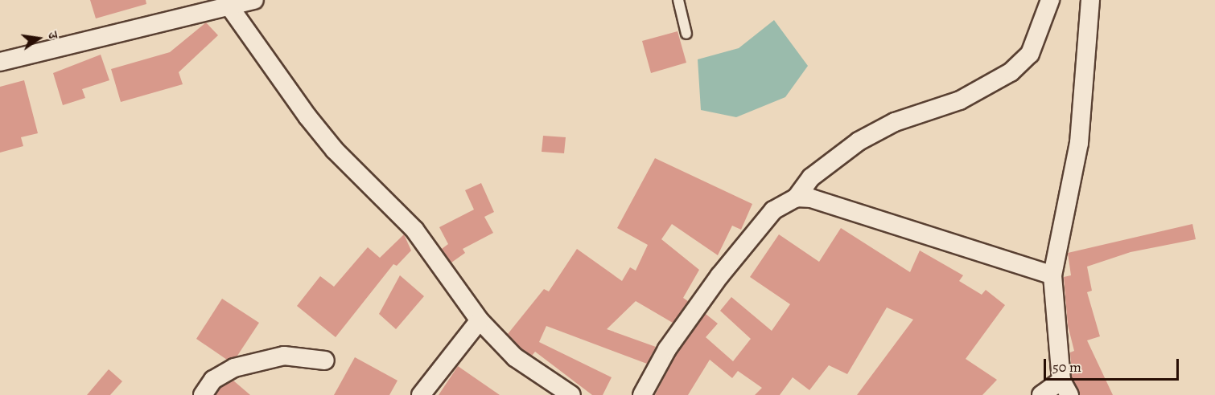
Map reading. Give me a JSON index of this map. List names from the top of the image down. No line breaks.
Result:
{"scale_bar":"50 m","north":"right"}
